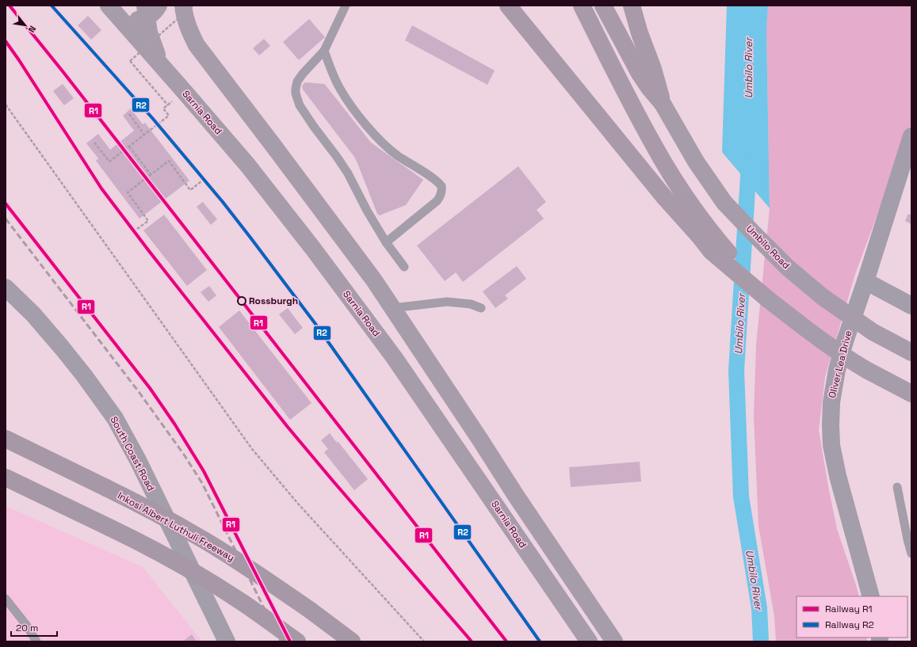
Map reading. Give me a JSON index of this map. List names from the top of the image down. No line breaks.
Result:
{"streets":{"highway":["Inkosi Albert Luthuli Freeway"],"main road":["Sarnia Road","Umbilo Road"],"street":["Oliver Lea Drive","South Coast Road"]},"water":["Umbilo River"],"places":["Rossburgh"],"lines":["rail line R1","rail line R2"],"legend":["Railway R1","Railway R2"],"scale_bar":"20 m","north":"bottom right"}
